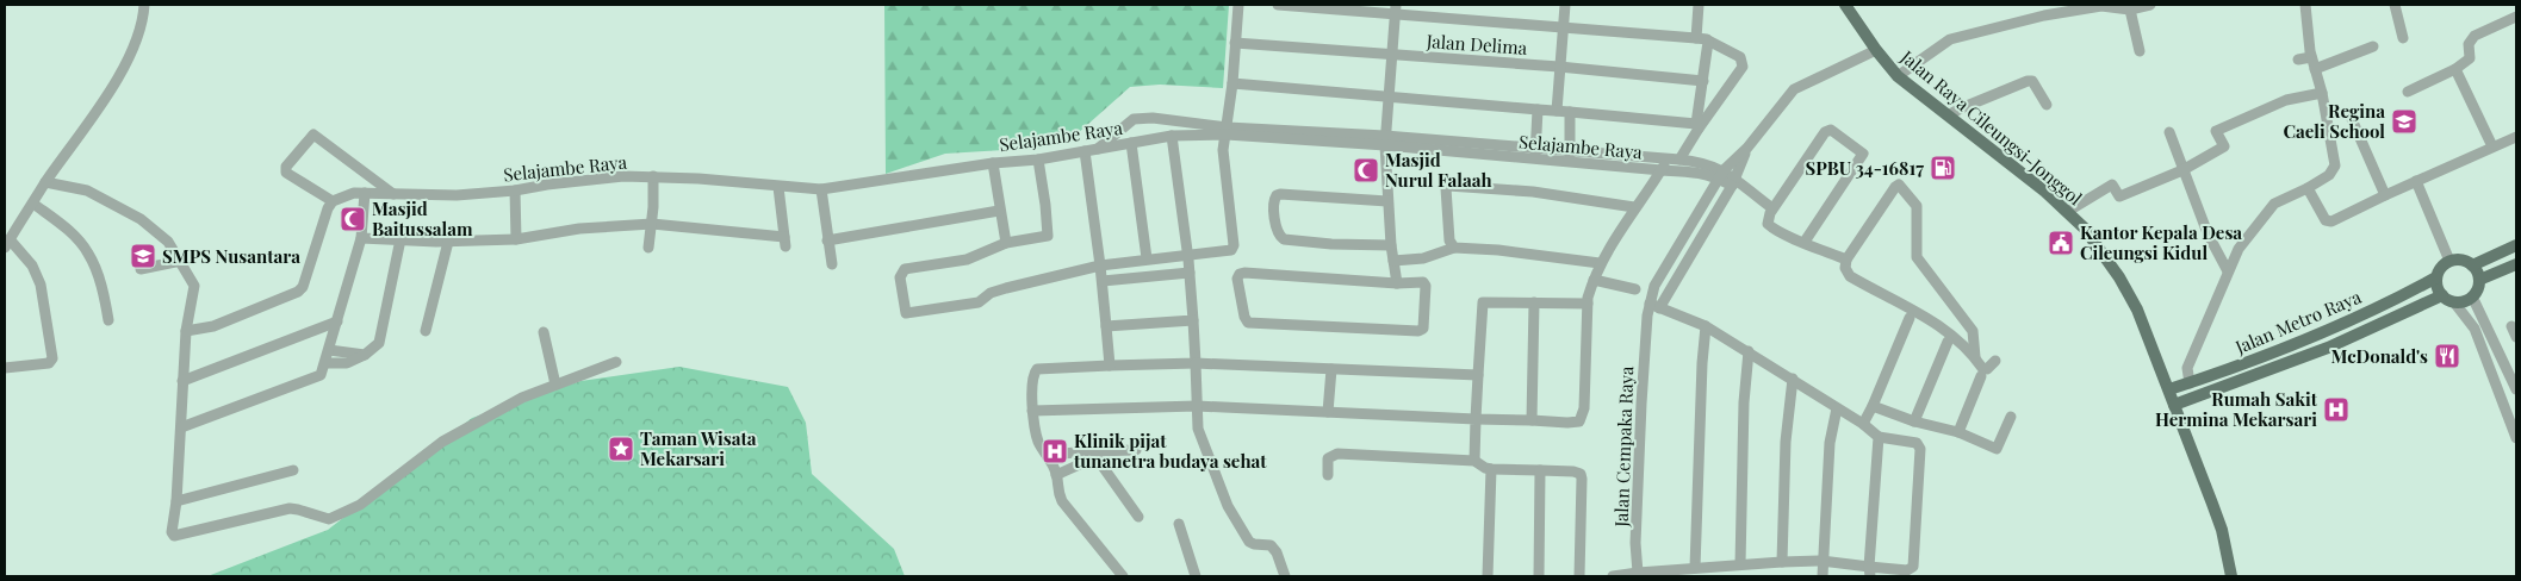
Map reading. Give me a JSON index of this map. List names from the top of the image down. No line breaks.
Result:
{"streets":{"main road":["Jalan Raya Cileungsi-Jonggol","Jalan Metro Raya"],"street":["Jalan Delima","Selajambe Raya","Jalan Cempaka Raya"]},"crossings":[["Jalan Raya Cileungsi-Jonggol","Jalan Metro Raya"]],"places":{"school or university":["Regina Caeli School","SMPS Nusantara"],"fuel station":["SPBU 34-16817"],"mosque":["Masjid Nurul Falaah","Masjid Baitussalam"],"public building":["Kantor Kepala Desa Cileungsi Kidul"],"restaurant":["McDonald's"],"hospital":["Rumah Sakit Hermina Mekarsari","Klinik pijat tunanetra budaya sehat"],"place":["Taman Wisata Mekarsari"]}}
